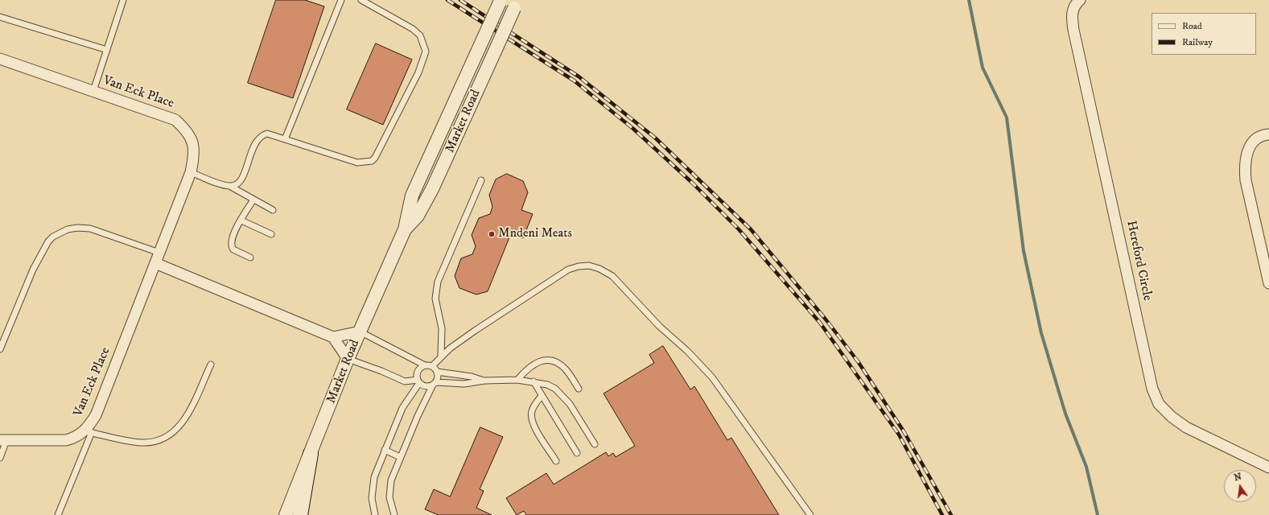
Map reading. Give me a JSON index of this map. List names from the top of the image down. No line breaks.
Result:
{"streets":{"street":["Van Eck Place","Market Road","Hereford Circle"]},"places":["Mndeni Meats"],"legend":["Road","Railway"],"north":"top"}
